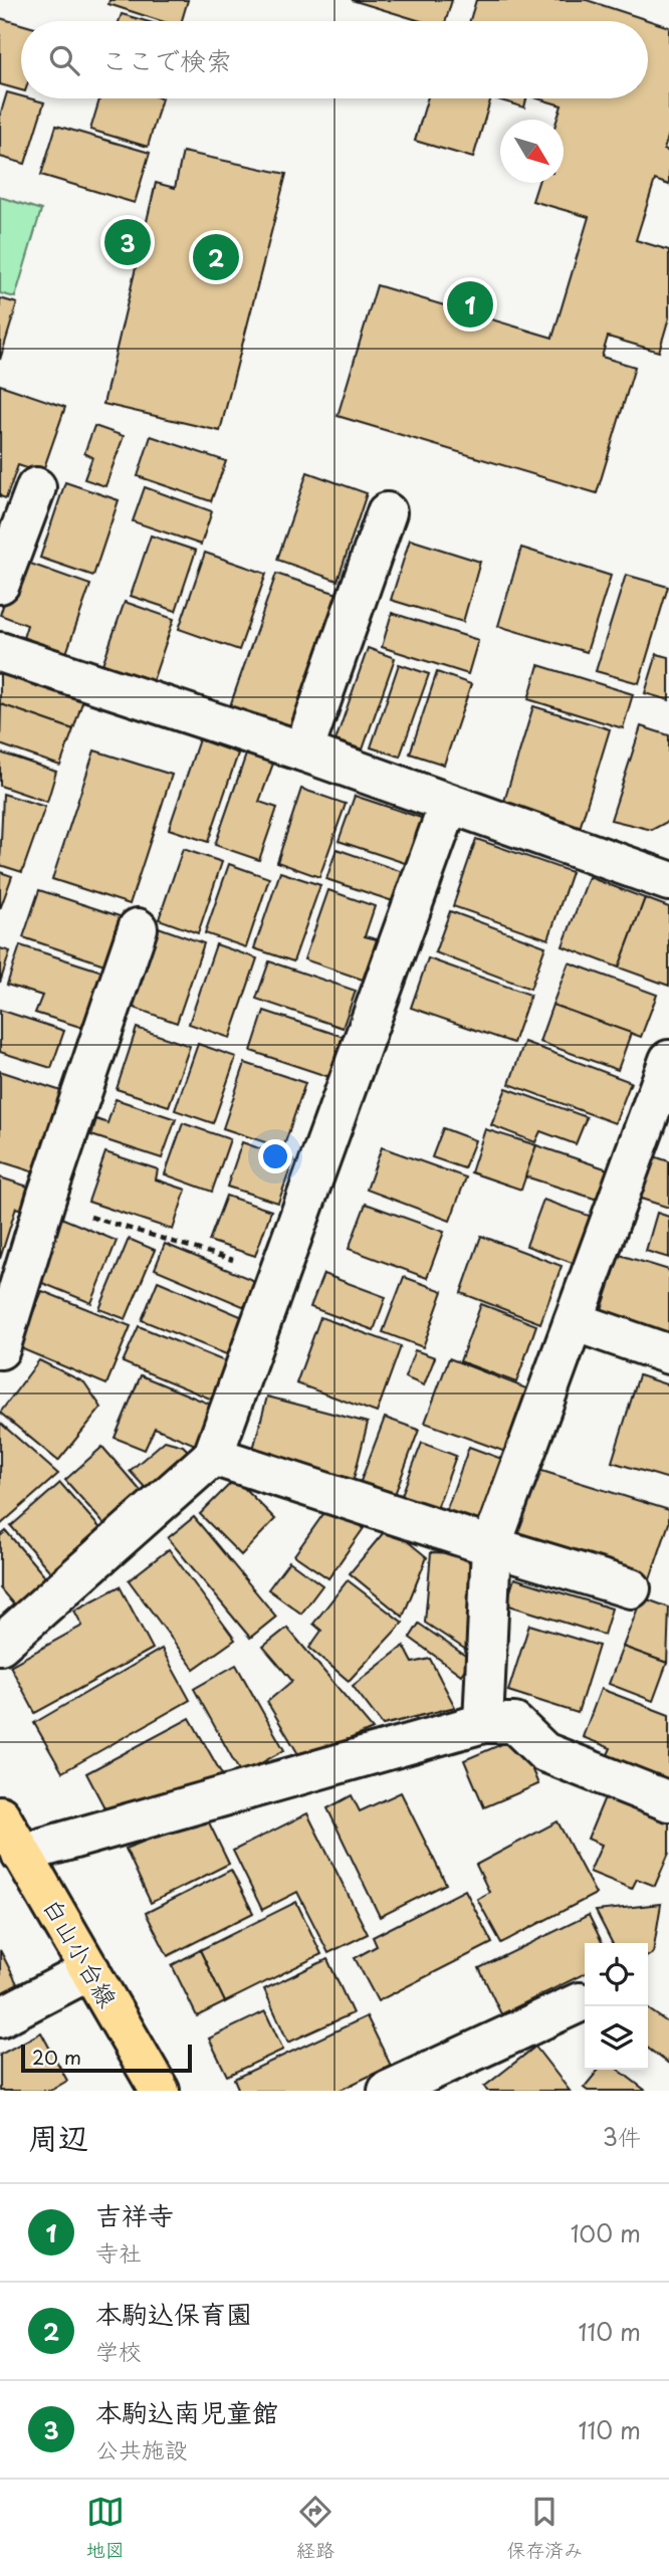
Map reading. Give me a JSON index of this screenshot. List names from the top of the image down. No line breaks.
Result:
{"streets":{"main road":["白山小台線"]},"scale_bar":"20 m","north":"bottom right","page":{"search":"ここで検索","pins":["3","2","1"],"scale":"20 m","heading":["周辺","3件"],"list":[{"mark":"1","name":"吉祥寺","note":"寺社","value":"100 m"},{"mark":"2","name":"本駒込保育園","note":"学校","value":"110 m"},{"mark":"3","name":"本駒込南児童館","note":"公共施設","value":"110 m"}],"nav":["地図","経路","保存済み"]}}
